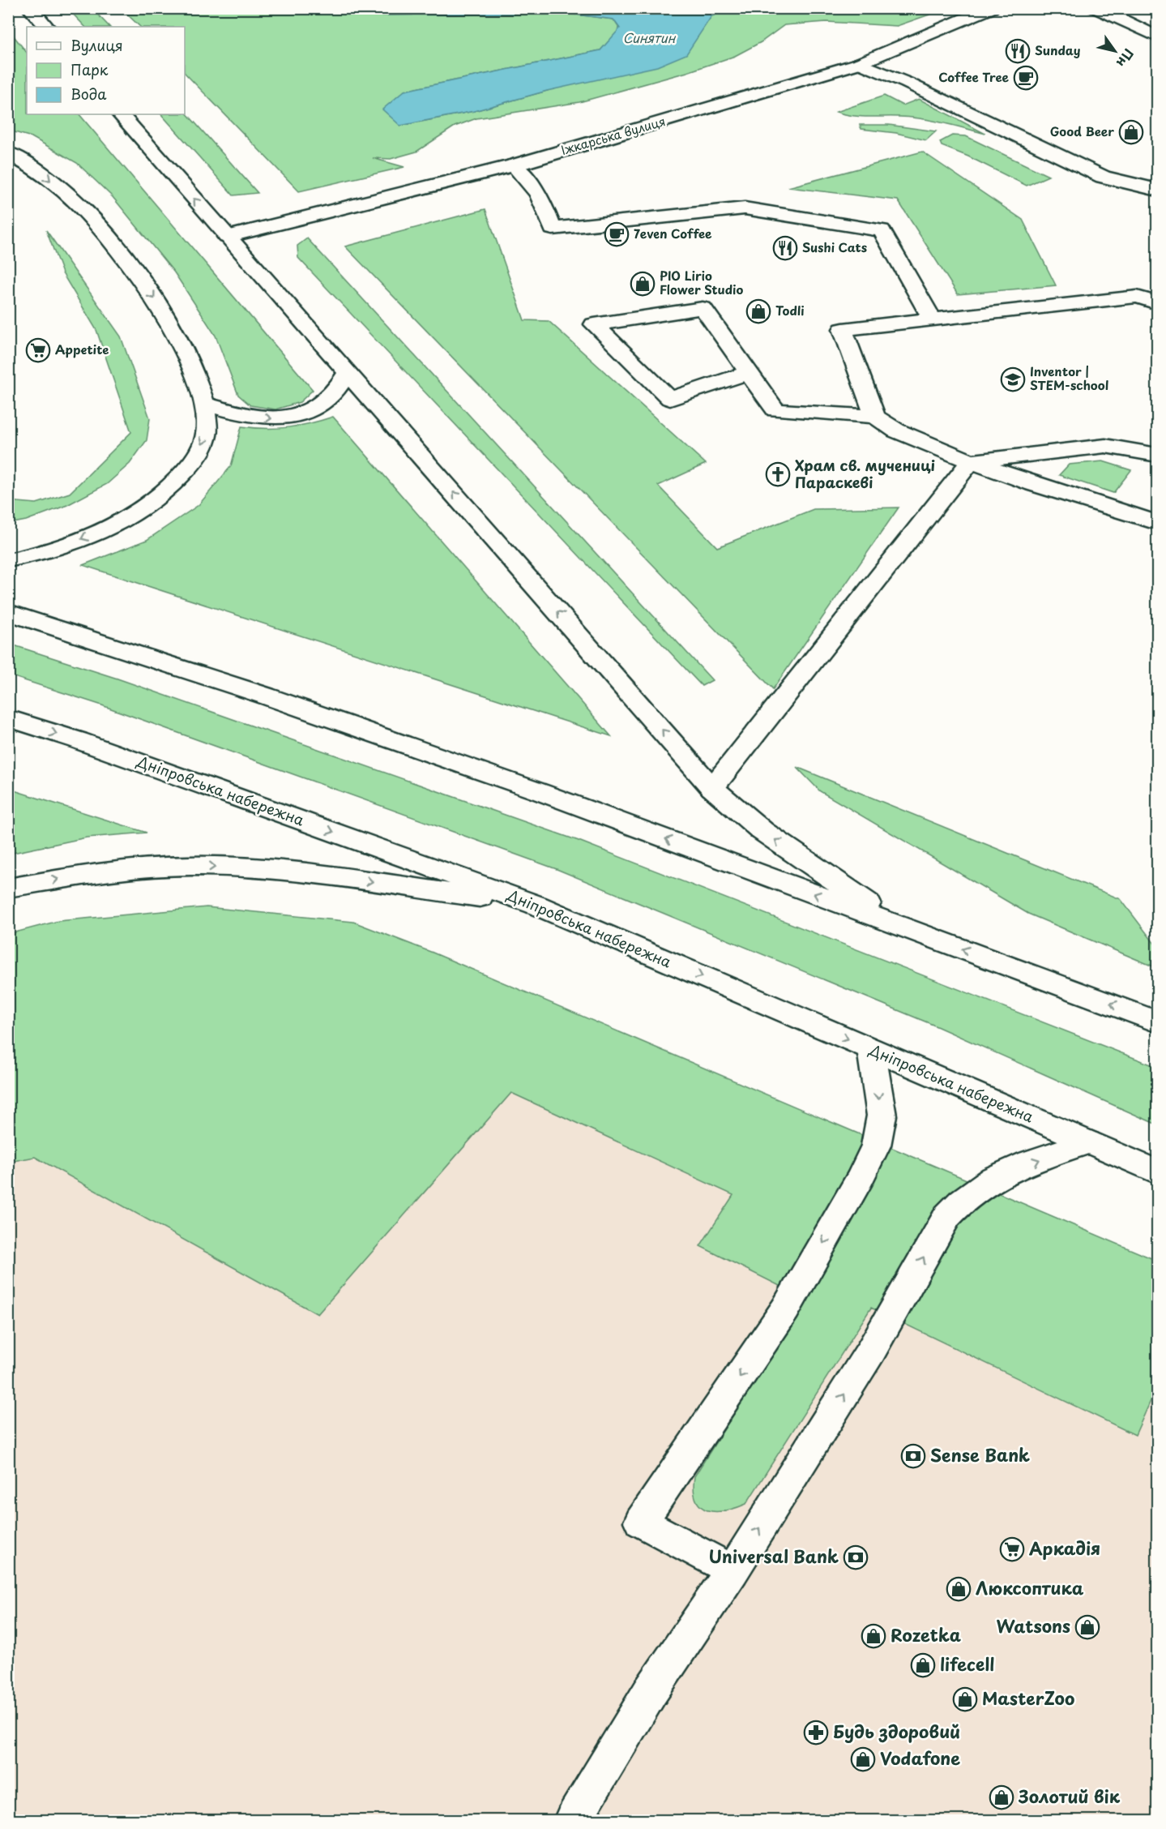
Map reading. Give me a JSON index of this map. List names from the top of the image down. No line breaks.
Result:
{"streets":{"main road":["Іжкарська вулиця","Дніпровська набережна"]},"water":["Синятин"],"places":{"restaurant":["Sunday","Sushi Cats"],"cafe":["Coffee Tree","7even Coffee"],"shop":["Good Beer","PIO Lirio Flower Studio","Todli","Люксоптика","Watsons","Rozetka","lifecell","MasterZoo","Vodafone","Золотий вік"],"supermarket":["Appetite","Аркадія"],"school or university":["Inventor | STEM-school"],"church":["Храм св. мучениці Параскеві"],"bank":["Sense Bank","Universal Bank"],"pharmacy":["Будь здоровий"]},"legend":["Вулиця","Парк","Вода"],"north":"bottom right"}
